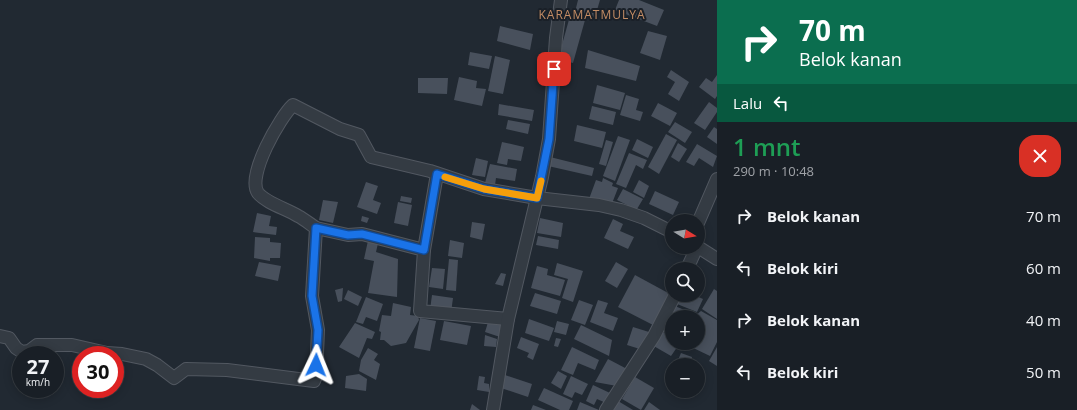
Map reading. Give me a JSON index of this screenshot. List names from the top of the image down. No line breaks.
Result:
{"districts":["KARAMATMULYA"],"north":"right","page":{"turn":["70 m","Belok kanan"],"then":"Lalu","heading":["1 mnt","290 m · 10:48"],"list":[{"name":"Belok kanan","value":"70 m"},{"name":"Belok kiri","value":"60 m"},{"name":"Belok kanan","value":"40 m"},{"name":"Belok kiri","value":"50 m"}],"map_buttons":["+","−"],"speed":"27 km/h","limit":"30"}}
